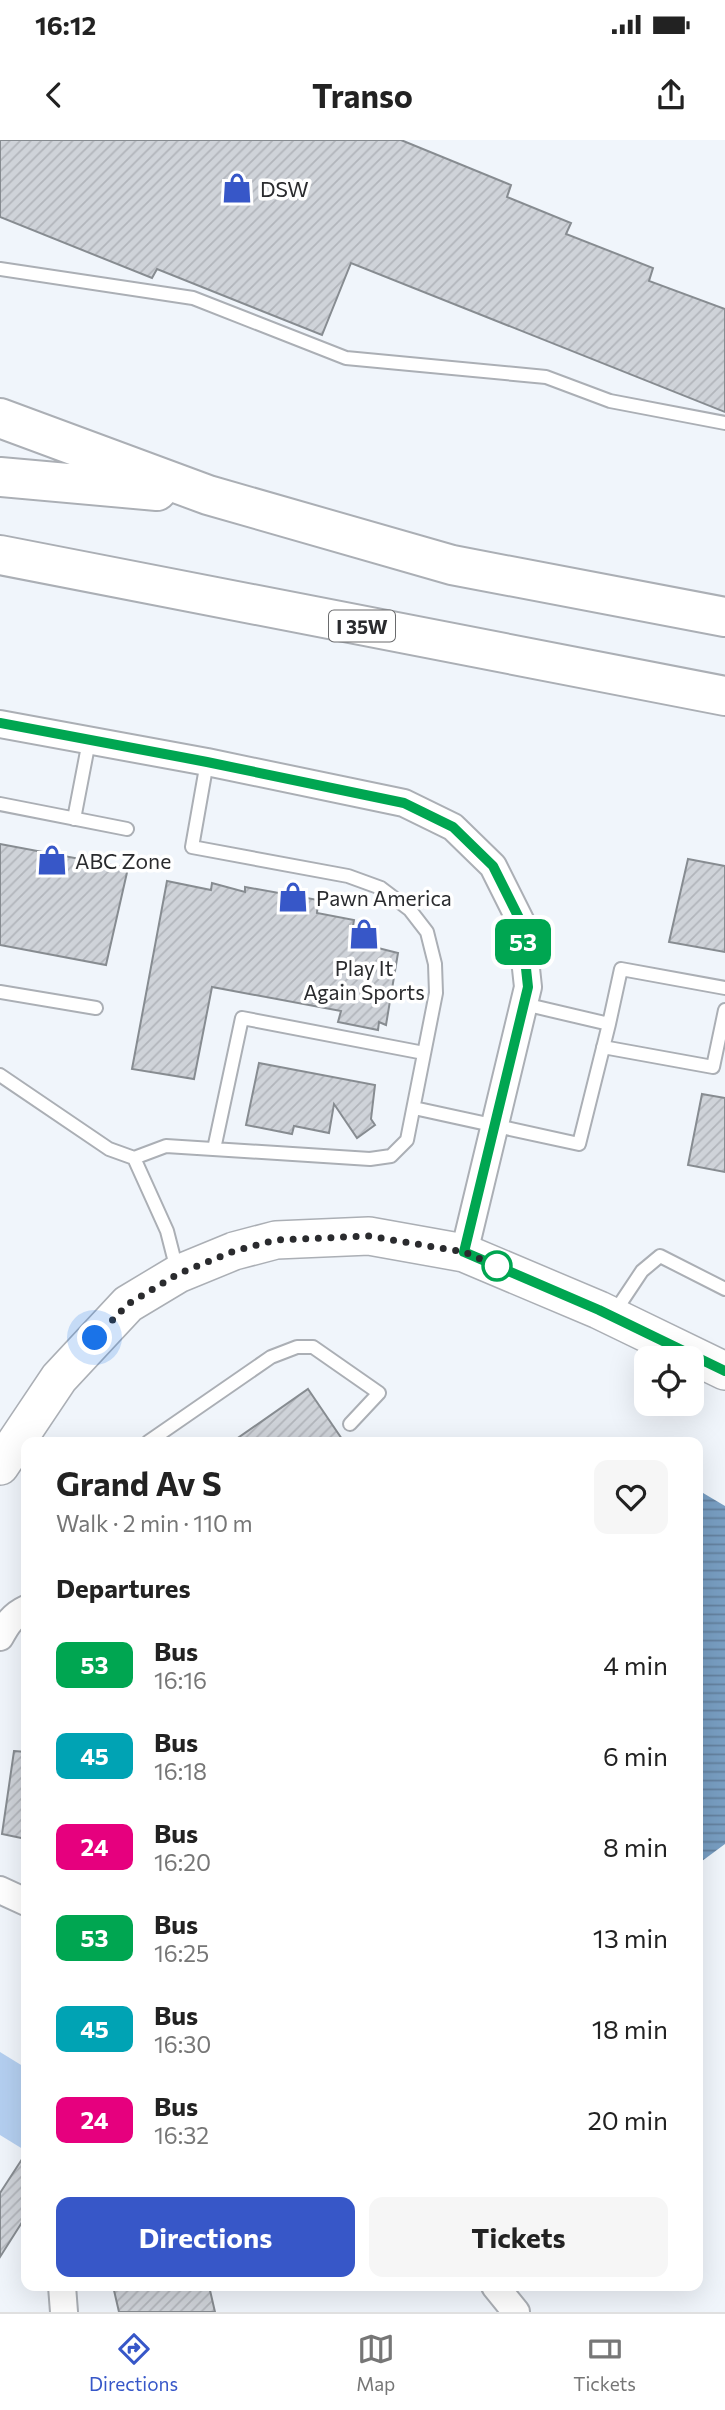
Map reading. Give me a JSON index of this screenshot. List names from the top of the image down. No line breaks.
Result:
{"streets":{"highway":["I 35W"]},"places":{"shop":["DSW","ABC Zone","Pawn America","Play It Again Sports"]},"lines":["bus line 53"],"page":{"status":"16:12","header":"Transo","on_map":"53","heading":[["Grand Av S","Walk · 2 min · 110 m"],"Departures"],"list":[{"mark":"53","name":"Bus","note":"16:16","value":"4 min"},{"mark":"45","name":"Bus","note":"16:18","value":"6 min"},{"mark":"24","name":"Bus","note":"16:20","value":"8 min"},{"mark":"53","name":"Bus","note":"16:25","value":"13 min"},{"mark":"45","name":"Bus","note":"16:30","value":"18 min"},{"mark":"24","name":"Bus","note":"16:32","value":"20 min"}],"buttons":["Directions","Tickets"],"tabs":["Directions","Map","Tickets"]}}
